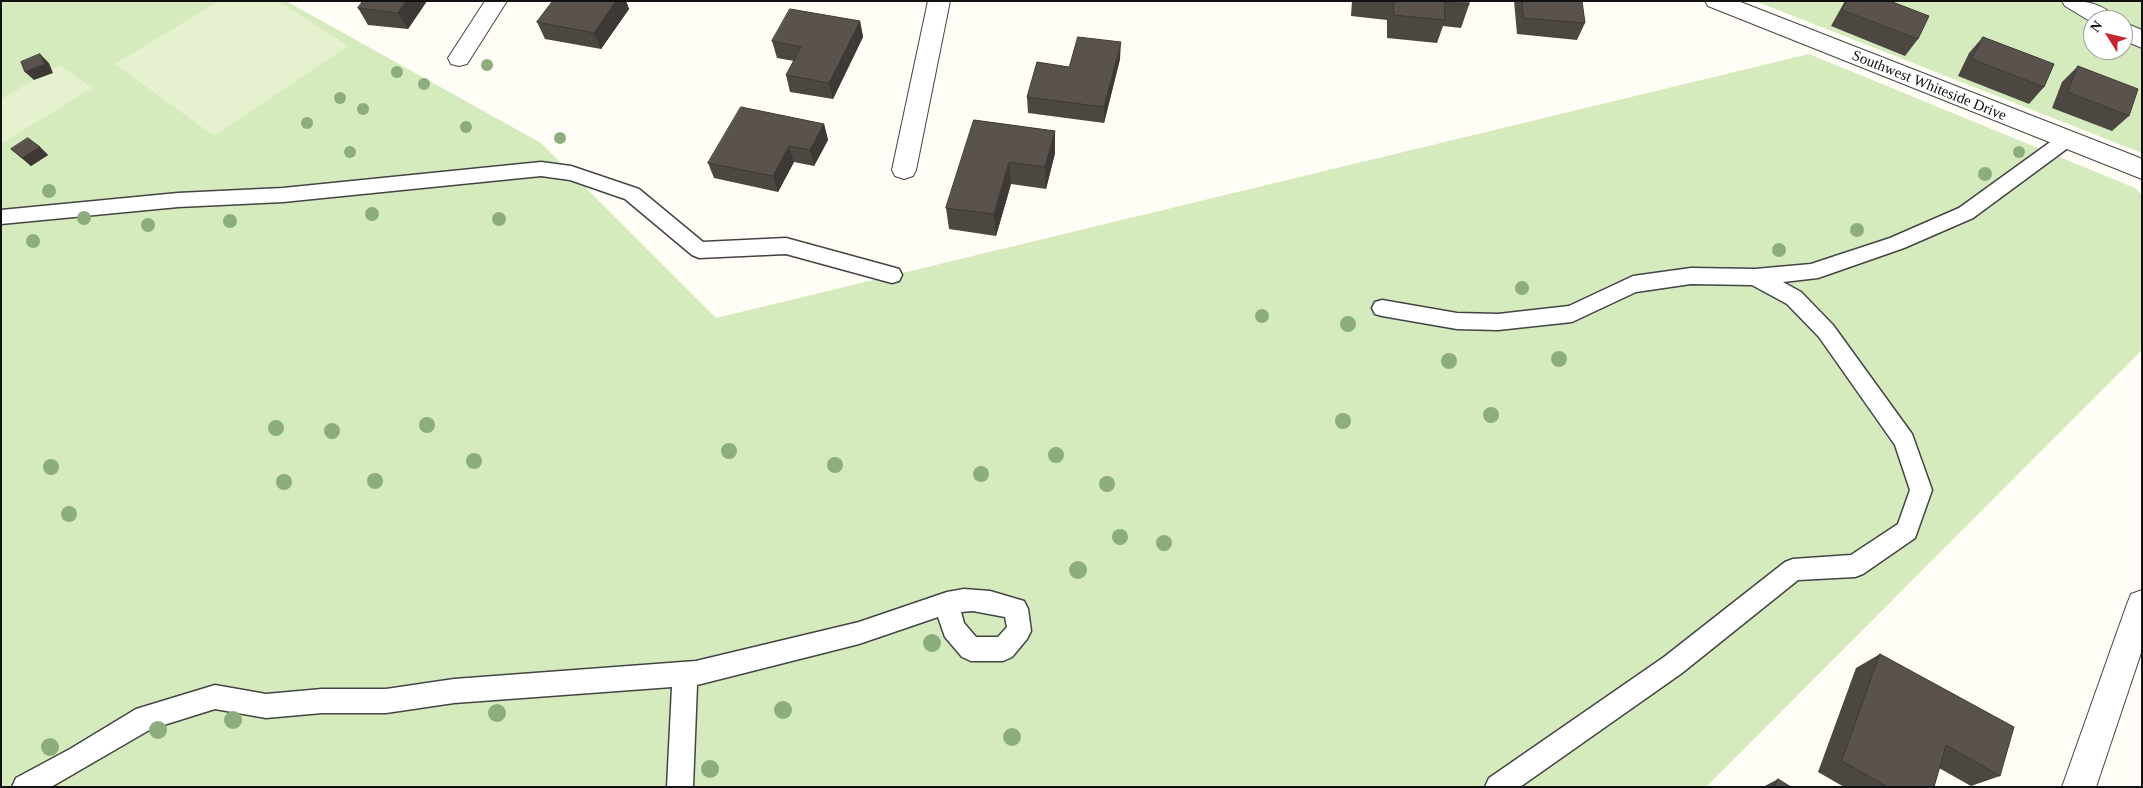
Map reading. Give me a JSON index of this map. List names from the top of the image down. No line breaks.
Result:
{"streets":{"street":["Southwest Whiteside Drive"]},"north":"top left"}
